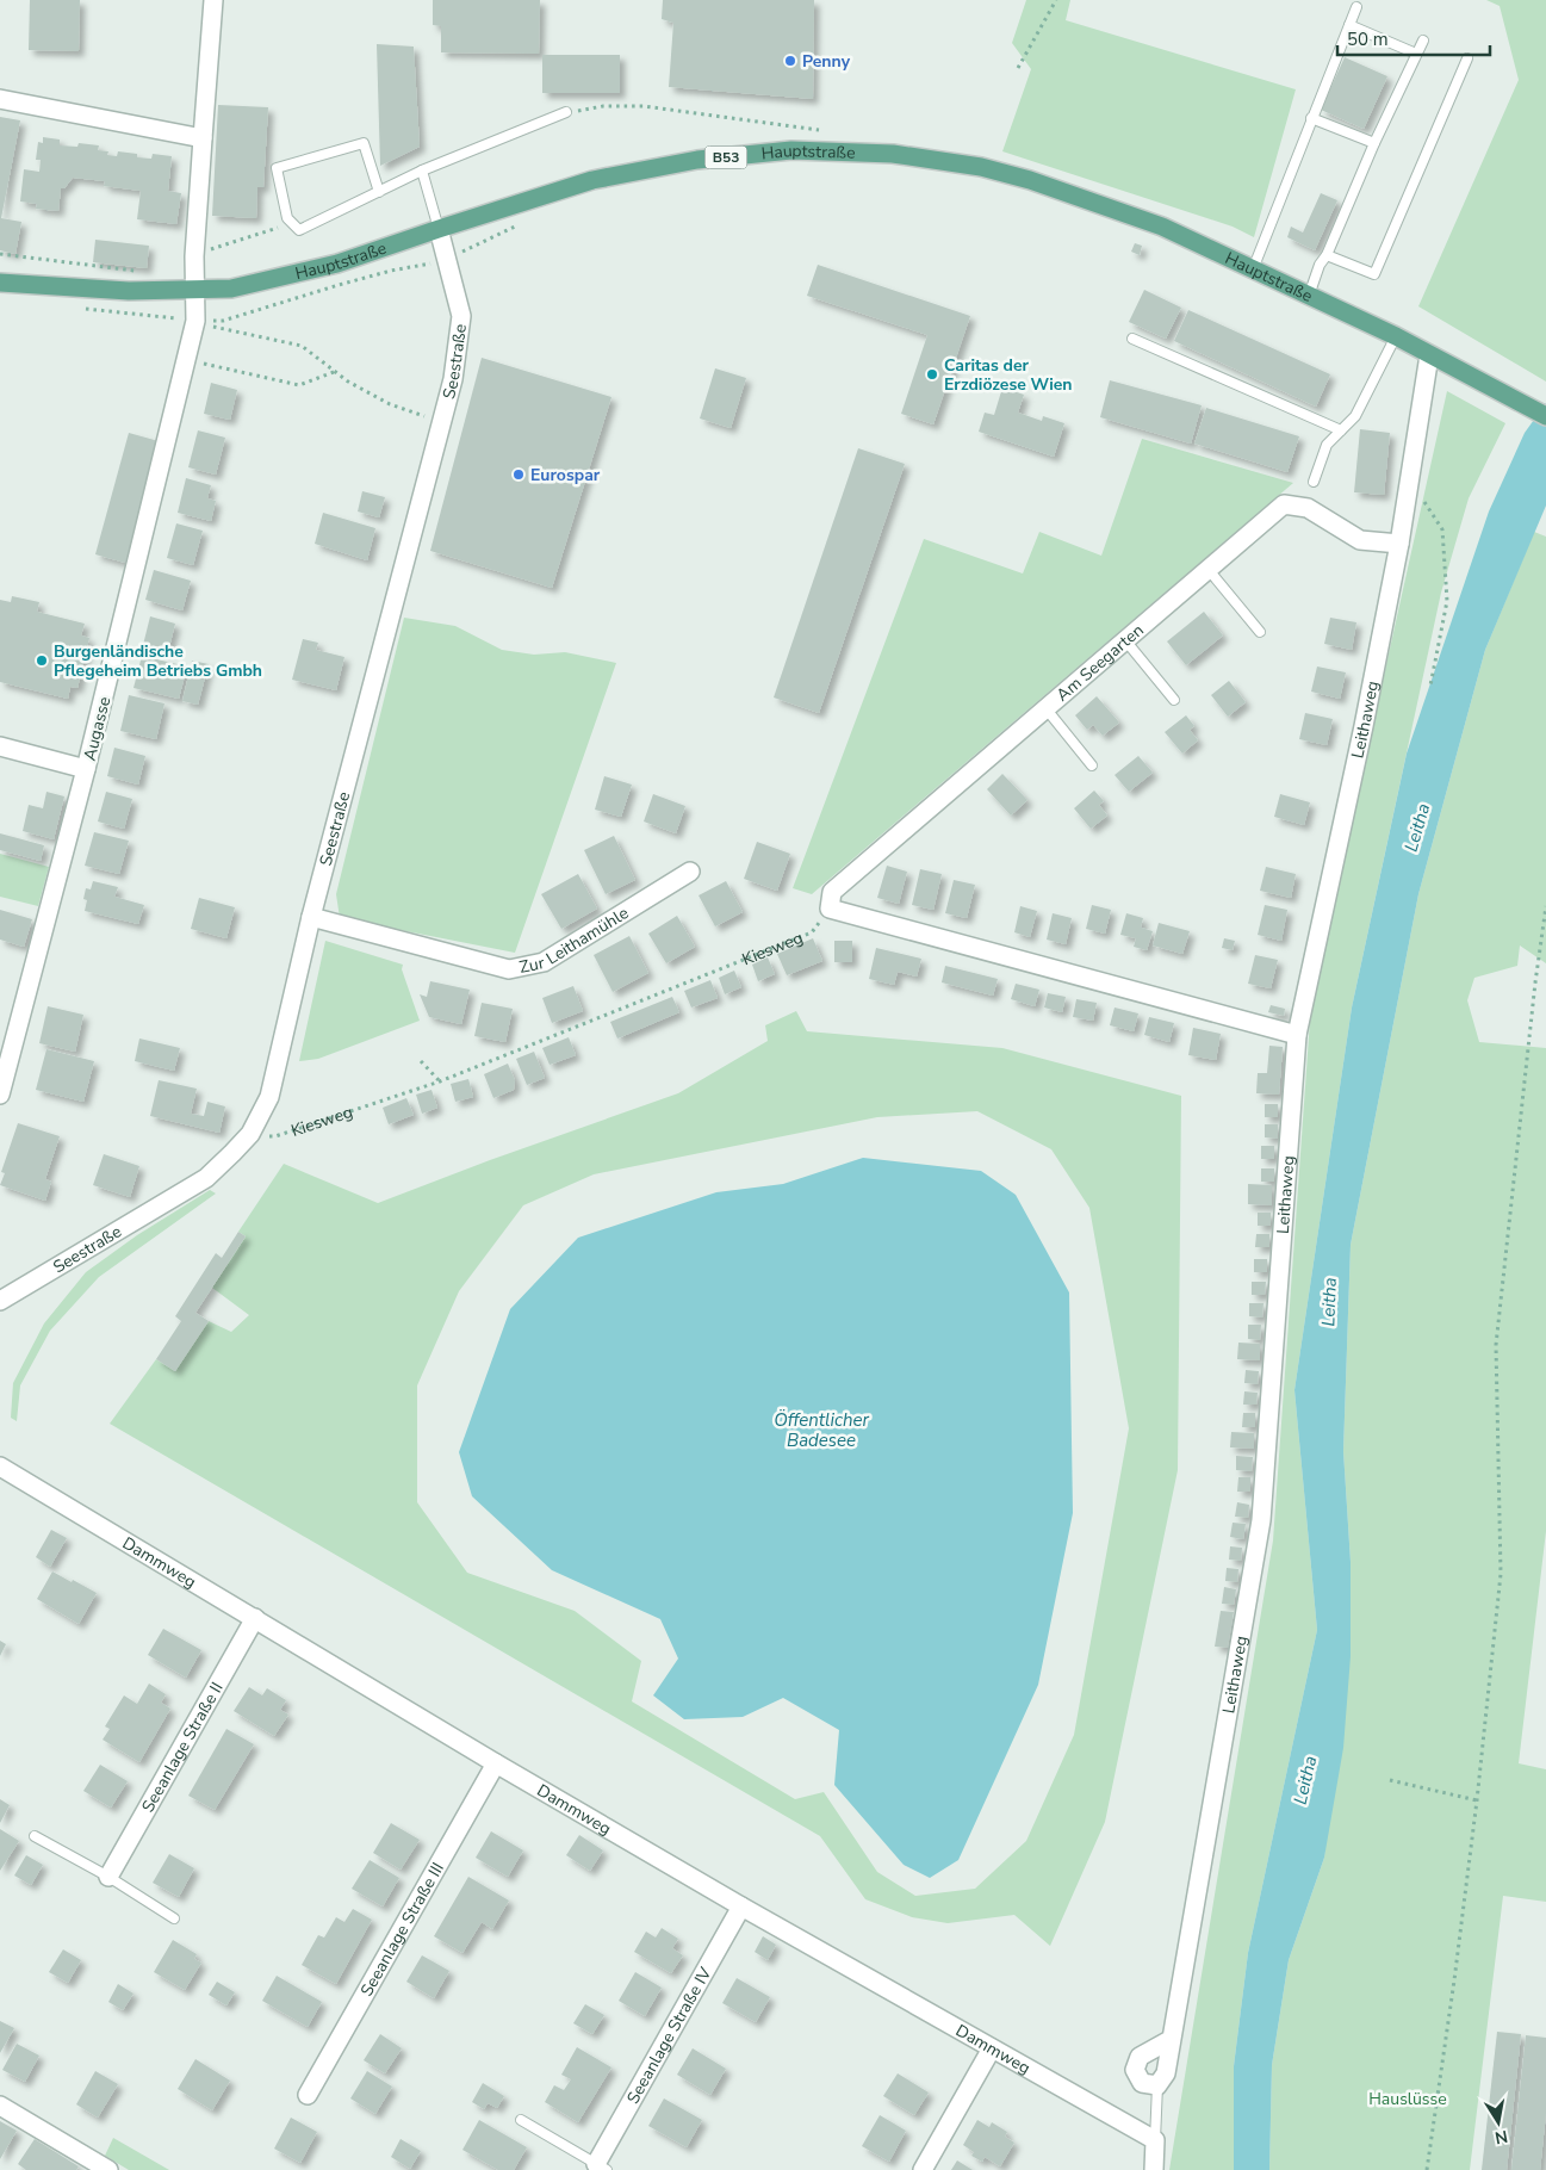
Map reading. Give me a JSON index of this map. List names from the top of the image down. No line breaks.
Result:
{"streets":{"main road":["Hauptstraße","B53"],"street":["Seestraße","Am Seegarten","Leithaweg","Augasse","Zur Leithamühle","Dammweg","Seeanlage Straße II","Seeanlage Straße III","Seeanlage Straße IV"],"path":["Kiesweg"]},"crossings":[["Hauptstraße","Seestraße"],["Hauptstraße","Leithaweg"],["Hauptstraße","Augasse"],["Seestraße","Zur Leithamühle"],["Seestraße","Kiesweg"],["Am Seegarten","Leithaweg"],["Am Seegarten","Kiesweg"],["Dammweg","Seeanlage Straße II"],["Dammweg","Seeanlage Straße III"],["Dammweg","Seeanlage Straße IV"]],"water":["Leitha","Öffentlicher Badesee"],"parks":["Hauslüsse"],"places":["Penny","Caritas der Erzdiözese Wien","Eurospar","Burgenländische Pflegeheim Betriebs Gmbh"],"scale_bar":"50 m","north":"bottom"}
